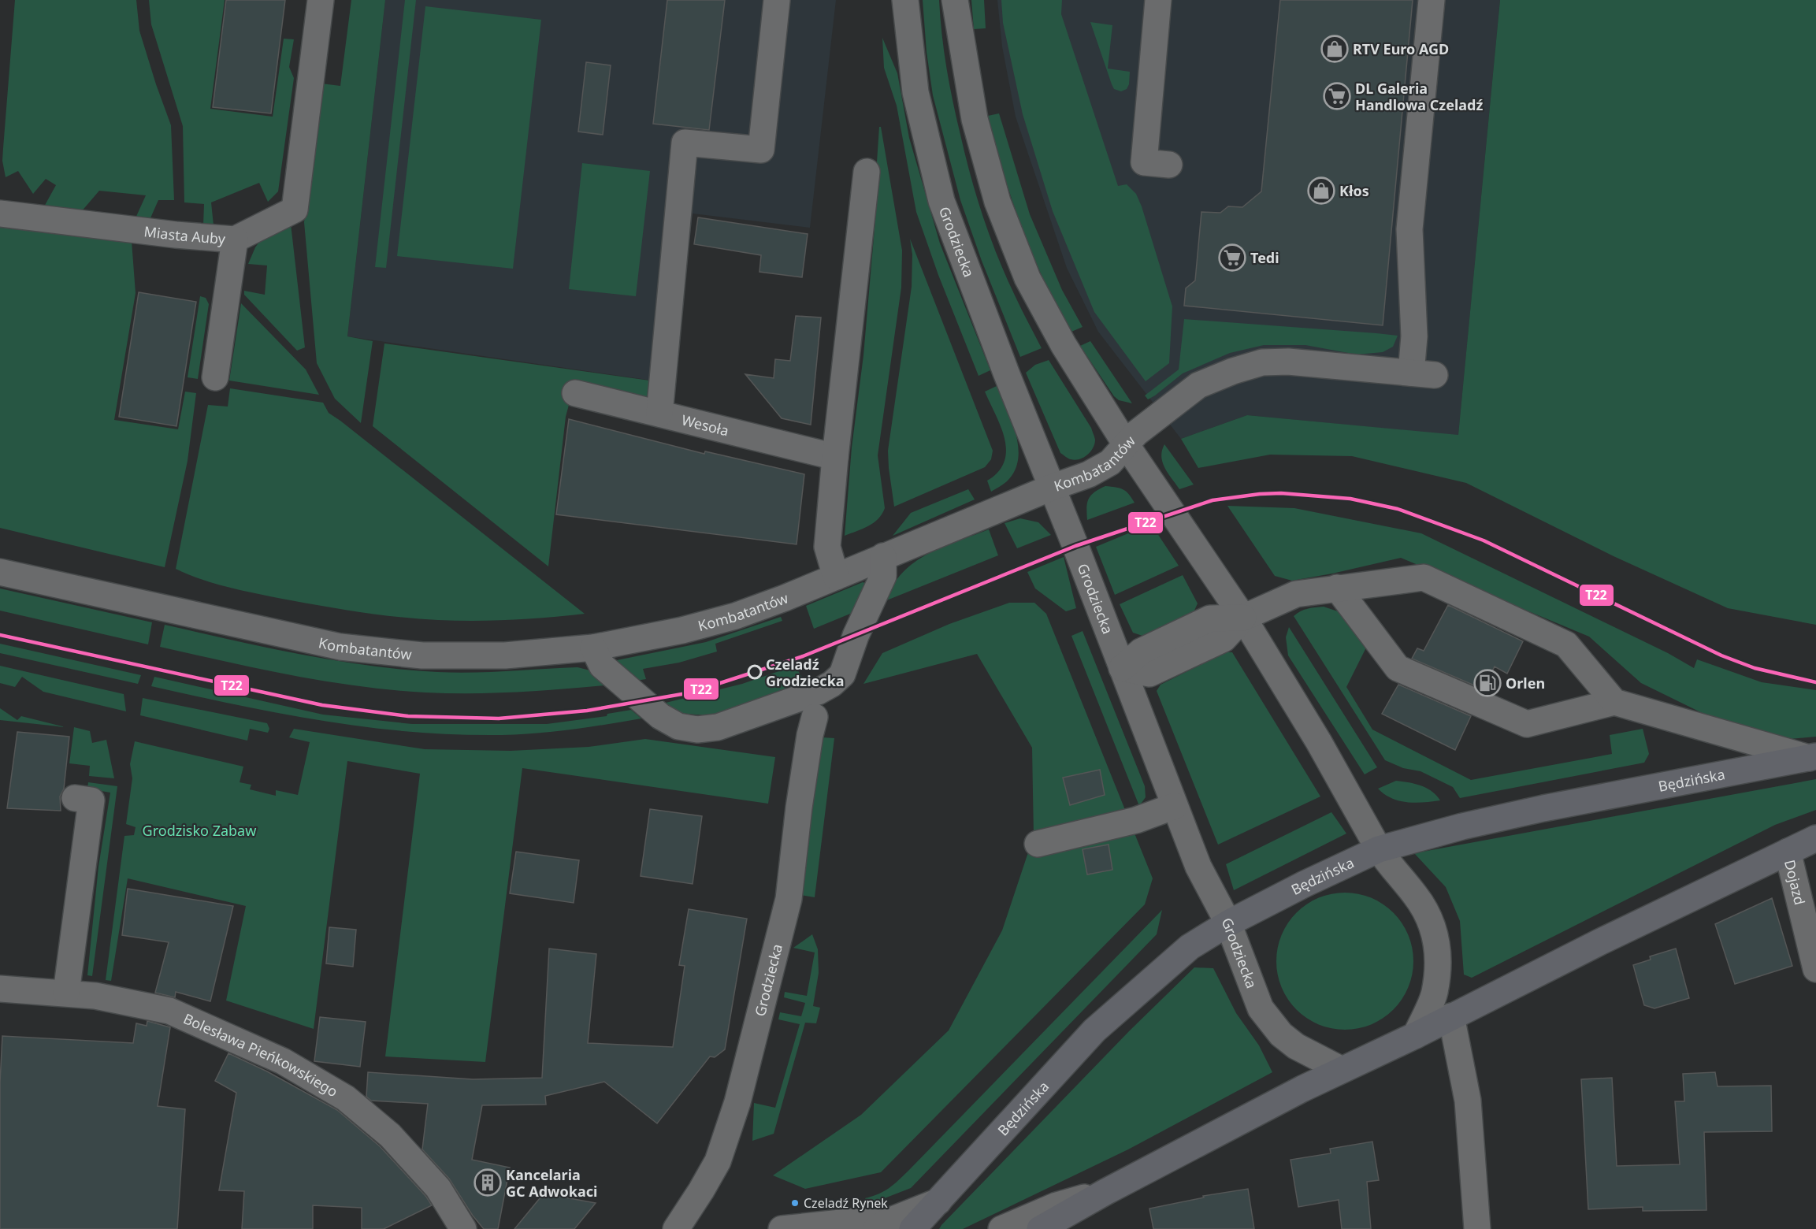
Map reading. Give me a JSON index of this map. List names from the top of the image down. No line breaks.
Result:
{"streets":{"main road":["Będzińska"],"street":["Miasta Auby","Grodziecka","Wesoła","Kombatantów","Dojazd","Bolesława Pieńkowskiego"]},"crossings":[["Grodziecka","Kombatantów"],["Grodziecka","Będzińska"]],"parks":["Grodzisko Zabaw"],"places":{"shop":["RTV Euro AGD","Kłos"],"supermarket":["DL Galeria Handlowa Czeladź","Tedi"],"other":["Czeladź Grodziecka","Czeladź Rynek"],"fuel station":["Orlen"],"building":["Kancelaria GC Adwokaci"]},"lines":["transit line T22"]}
